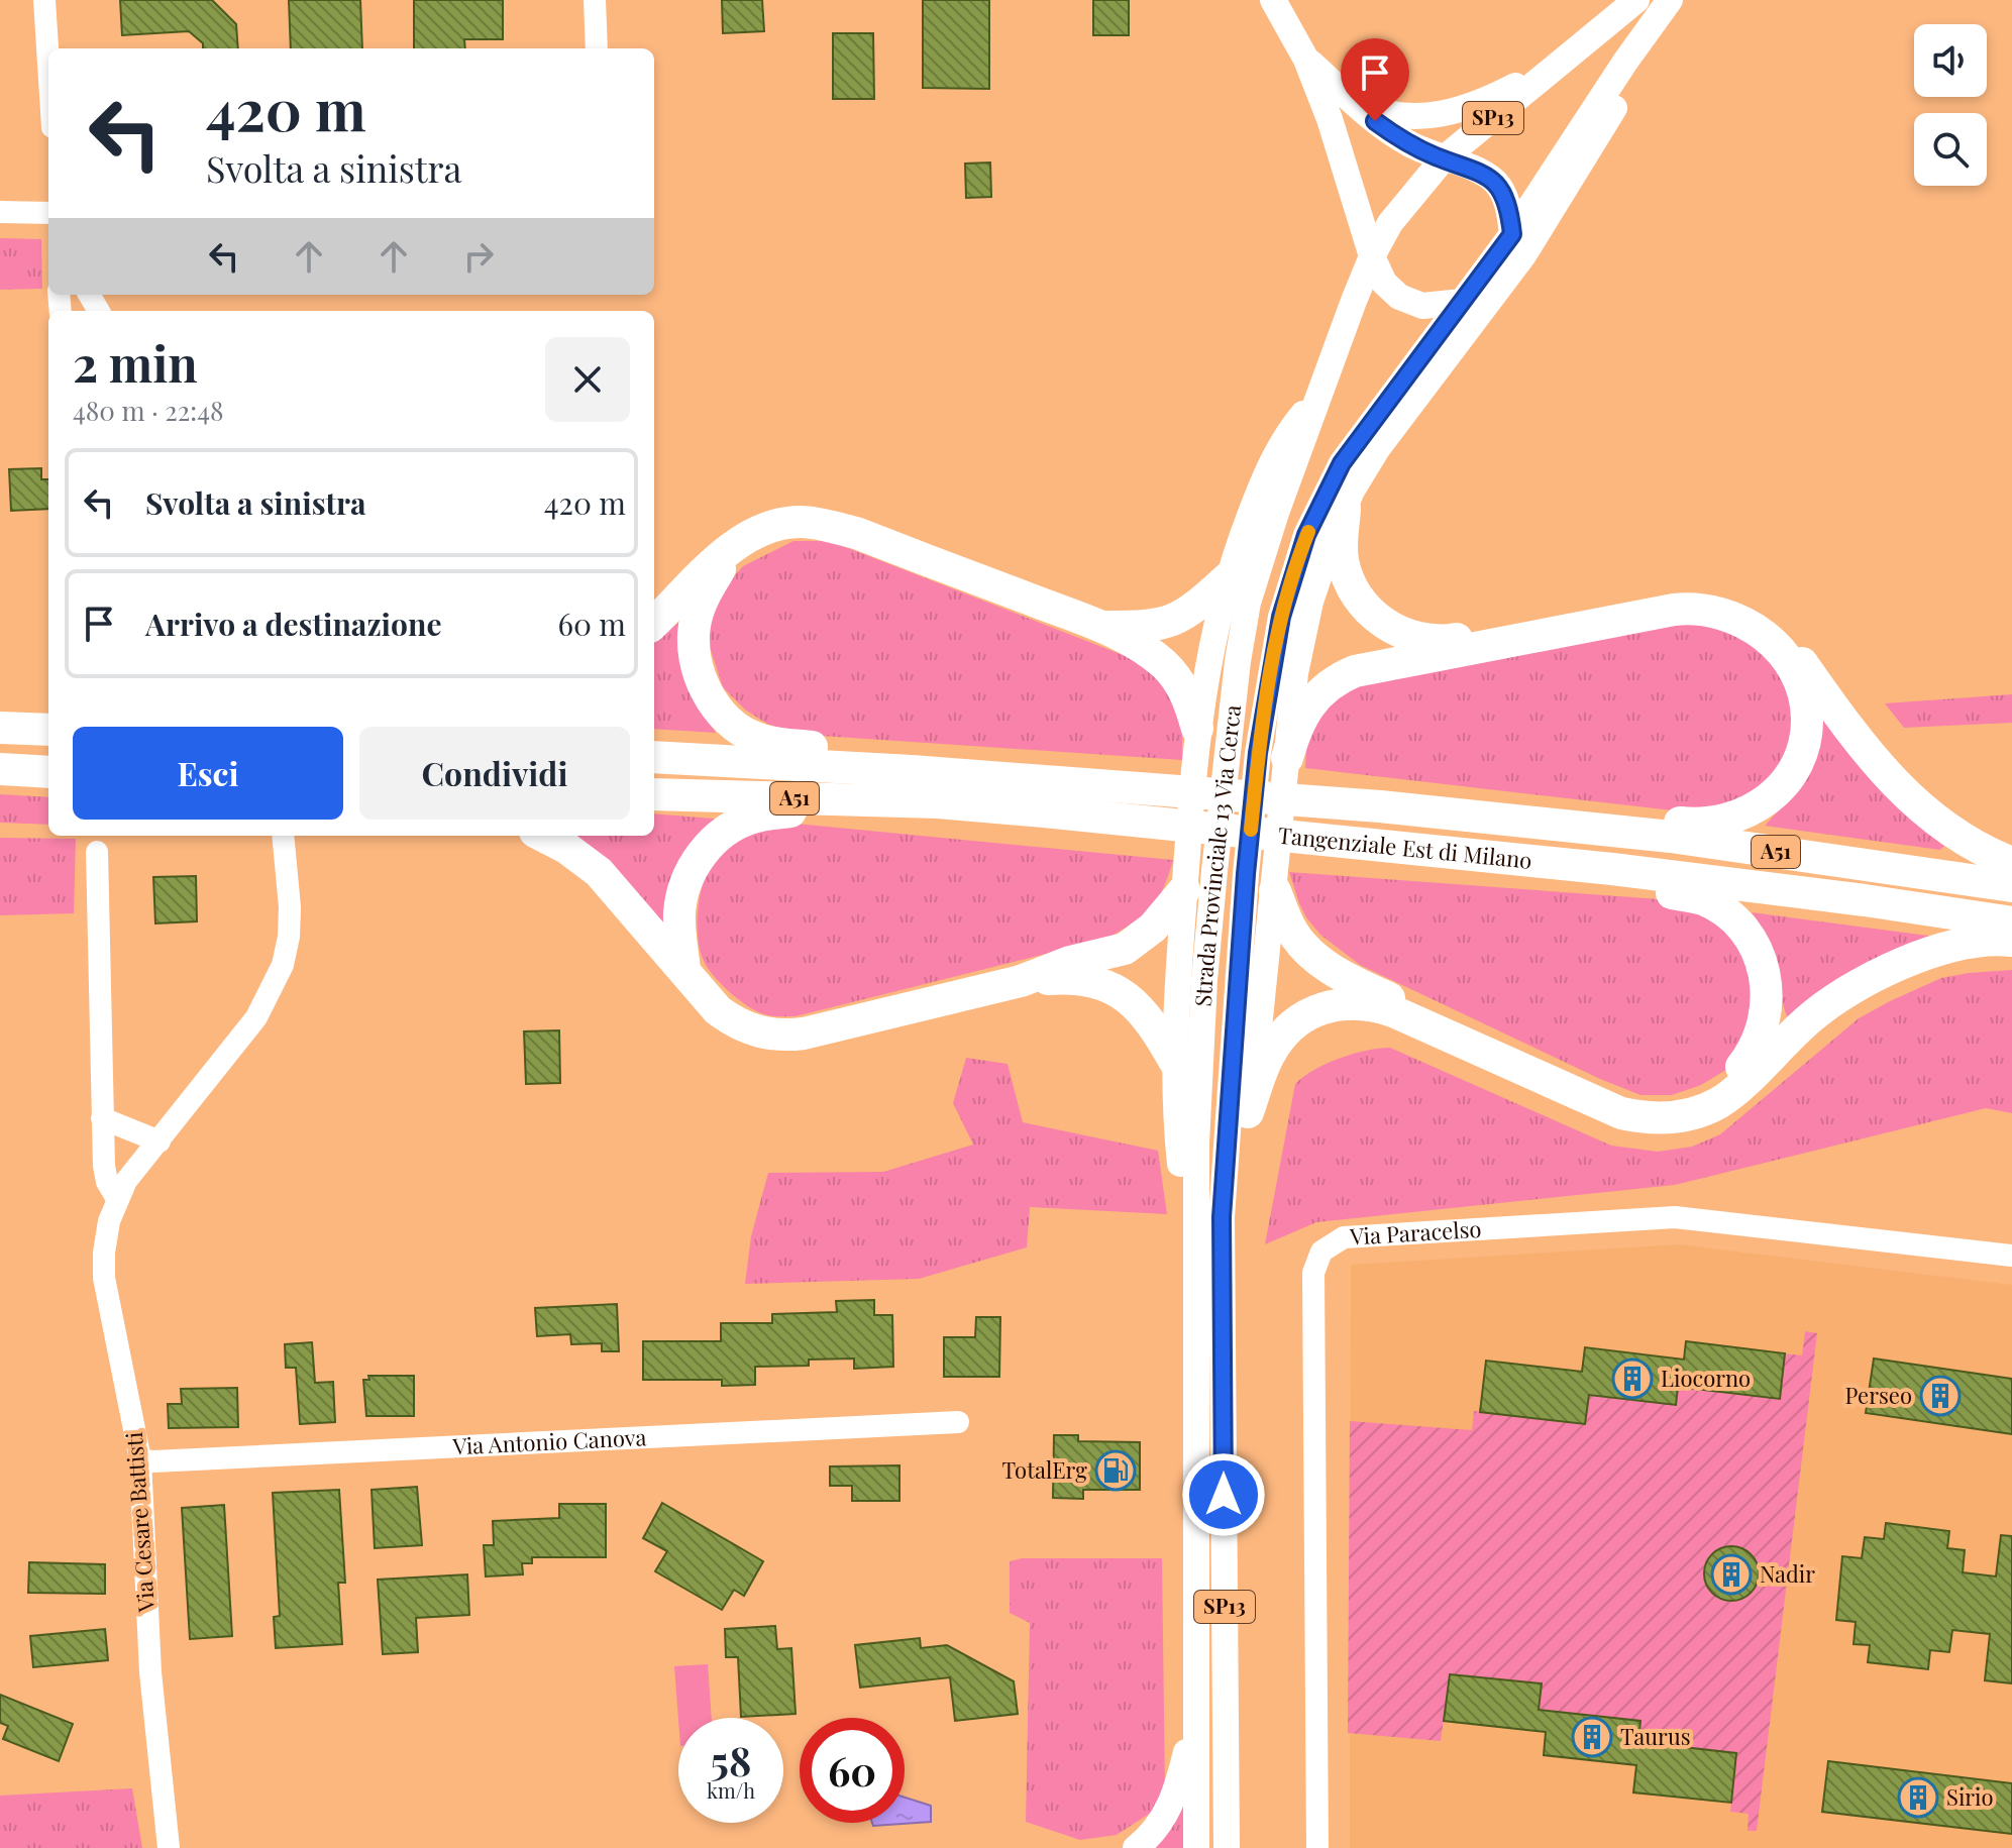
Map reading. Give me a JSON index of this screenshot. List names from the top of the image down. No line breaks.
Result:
{"streets":{"highway":["A51","Tangenziale Est di Milano"],"main road":["SP13","Strada Provinciale 13 Via Cerca"],"street":["Via Paracelso","Via Antonio Canova","Via Cesare Battisti"]},"crossings":[["Via Antonio Canova","Via Cesare Battisti"]],"places":{"building":["Liocorno","Perseo","Nadir","Taurus","Sirio"],"fuel station":["TotalErg"]},"page":{"turn":["420 m","Svolta a sinistra"],"heading":["2 min","480 m · 22:48"],"list":[{"name":"Svolta a sinistra","value":"420 m"},{"name":"Arrivo a destinazione","value":"60 m"}],"buttons":["Esci","Condividi"],"speed":"58 km/h","limit":"60"}}
